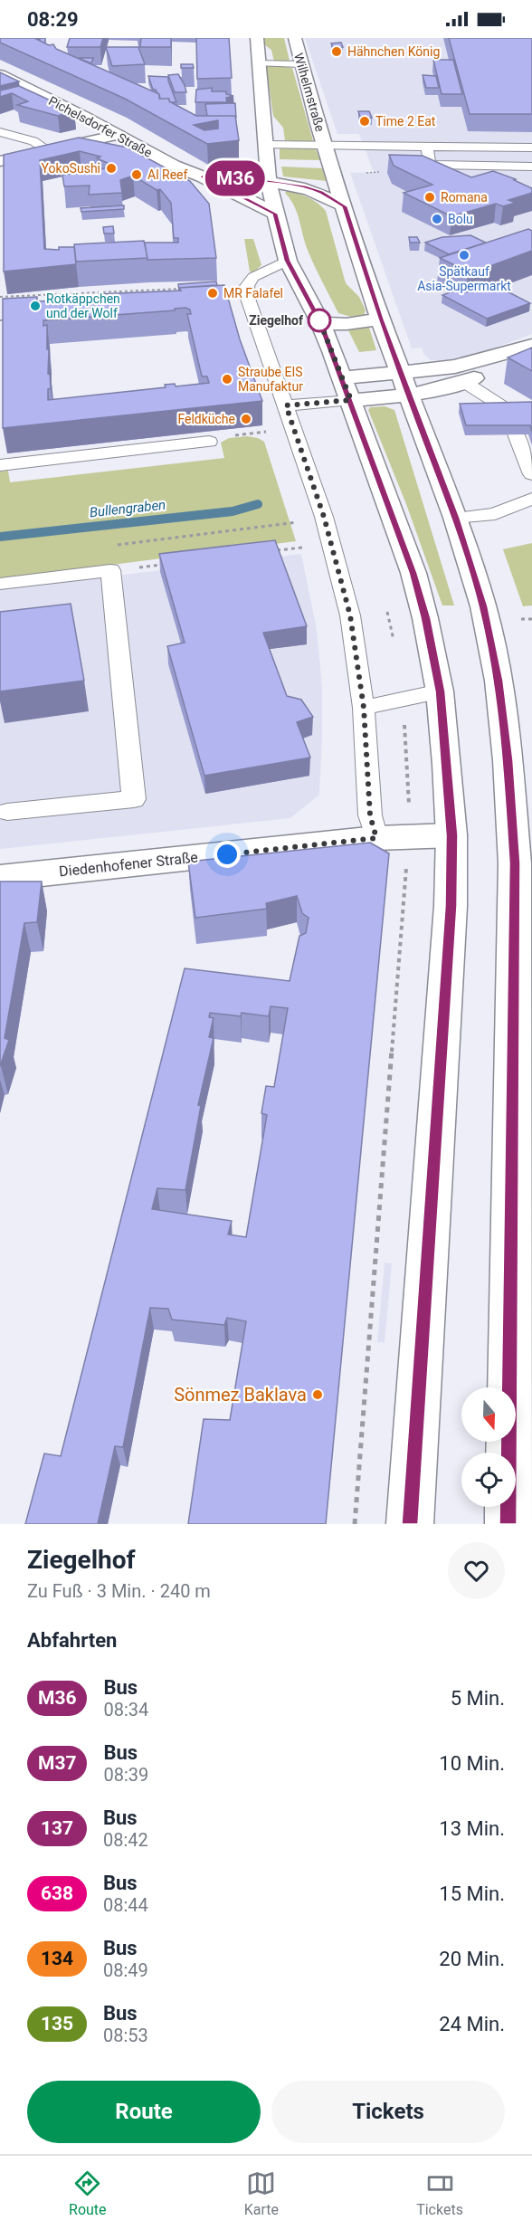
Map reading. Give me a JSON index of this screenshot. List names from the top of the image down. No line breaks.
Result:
{"streets":{"main road":["Wilhelmstraße","Pichelsdorfer Straße","Diedenhofener Straße"]},"crossings":[["Wilhelmstraße","Pichelsdorfer Straße"]],"water":["Bullengraben"],"places":["Hähnchen König","Time 2 Eat","YokoSushi","Al Reef","Romana","Bolu","Spätkauf Asia-Supermarkt","MR Falafel","Rotkäppchen und der Wolf","Ziegelhof","Straube EIS Manufaktur","Feldküche","Sönmez Baklava"],"lines":["bus line M36"],"north":"bottom","page":{"status":"08:29","on_map":"M36","heading":[["Ziegelhof","Zu Fuß · 3 Min. · 240 m"],"Abfahrten"],"list":[{"mark":"M36","name":"Bus","note":"08:34","value":"5 Min."},{"mark":"M37","name":"Bus","note":"08:39","value":"10 Min."},{"mark":"137","name":"Bus","note":"08:42","value":"13 Min."},{"mark":"638","name":"Bus","note":"08:44","value":"15 Min."},{"mark":"134","name":"Bus","note":"08:49","value":"20 Min."},{"mark":"135","name":"Bus","note":"08:53","value":"24 Min."}],"buttons":["Route","Tickets"],"tabs":["Route","Karte","Tickets"]}}
